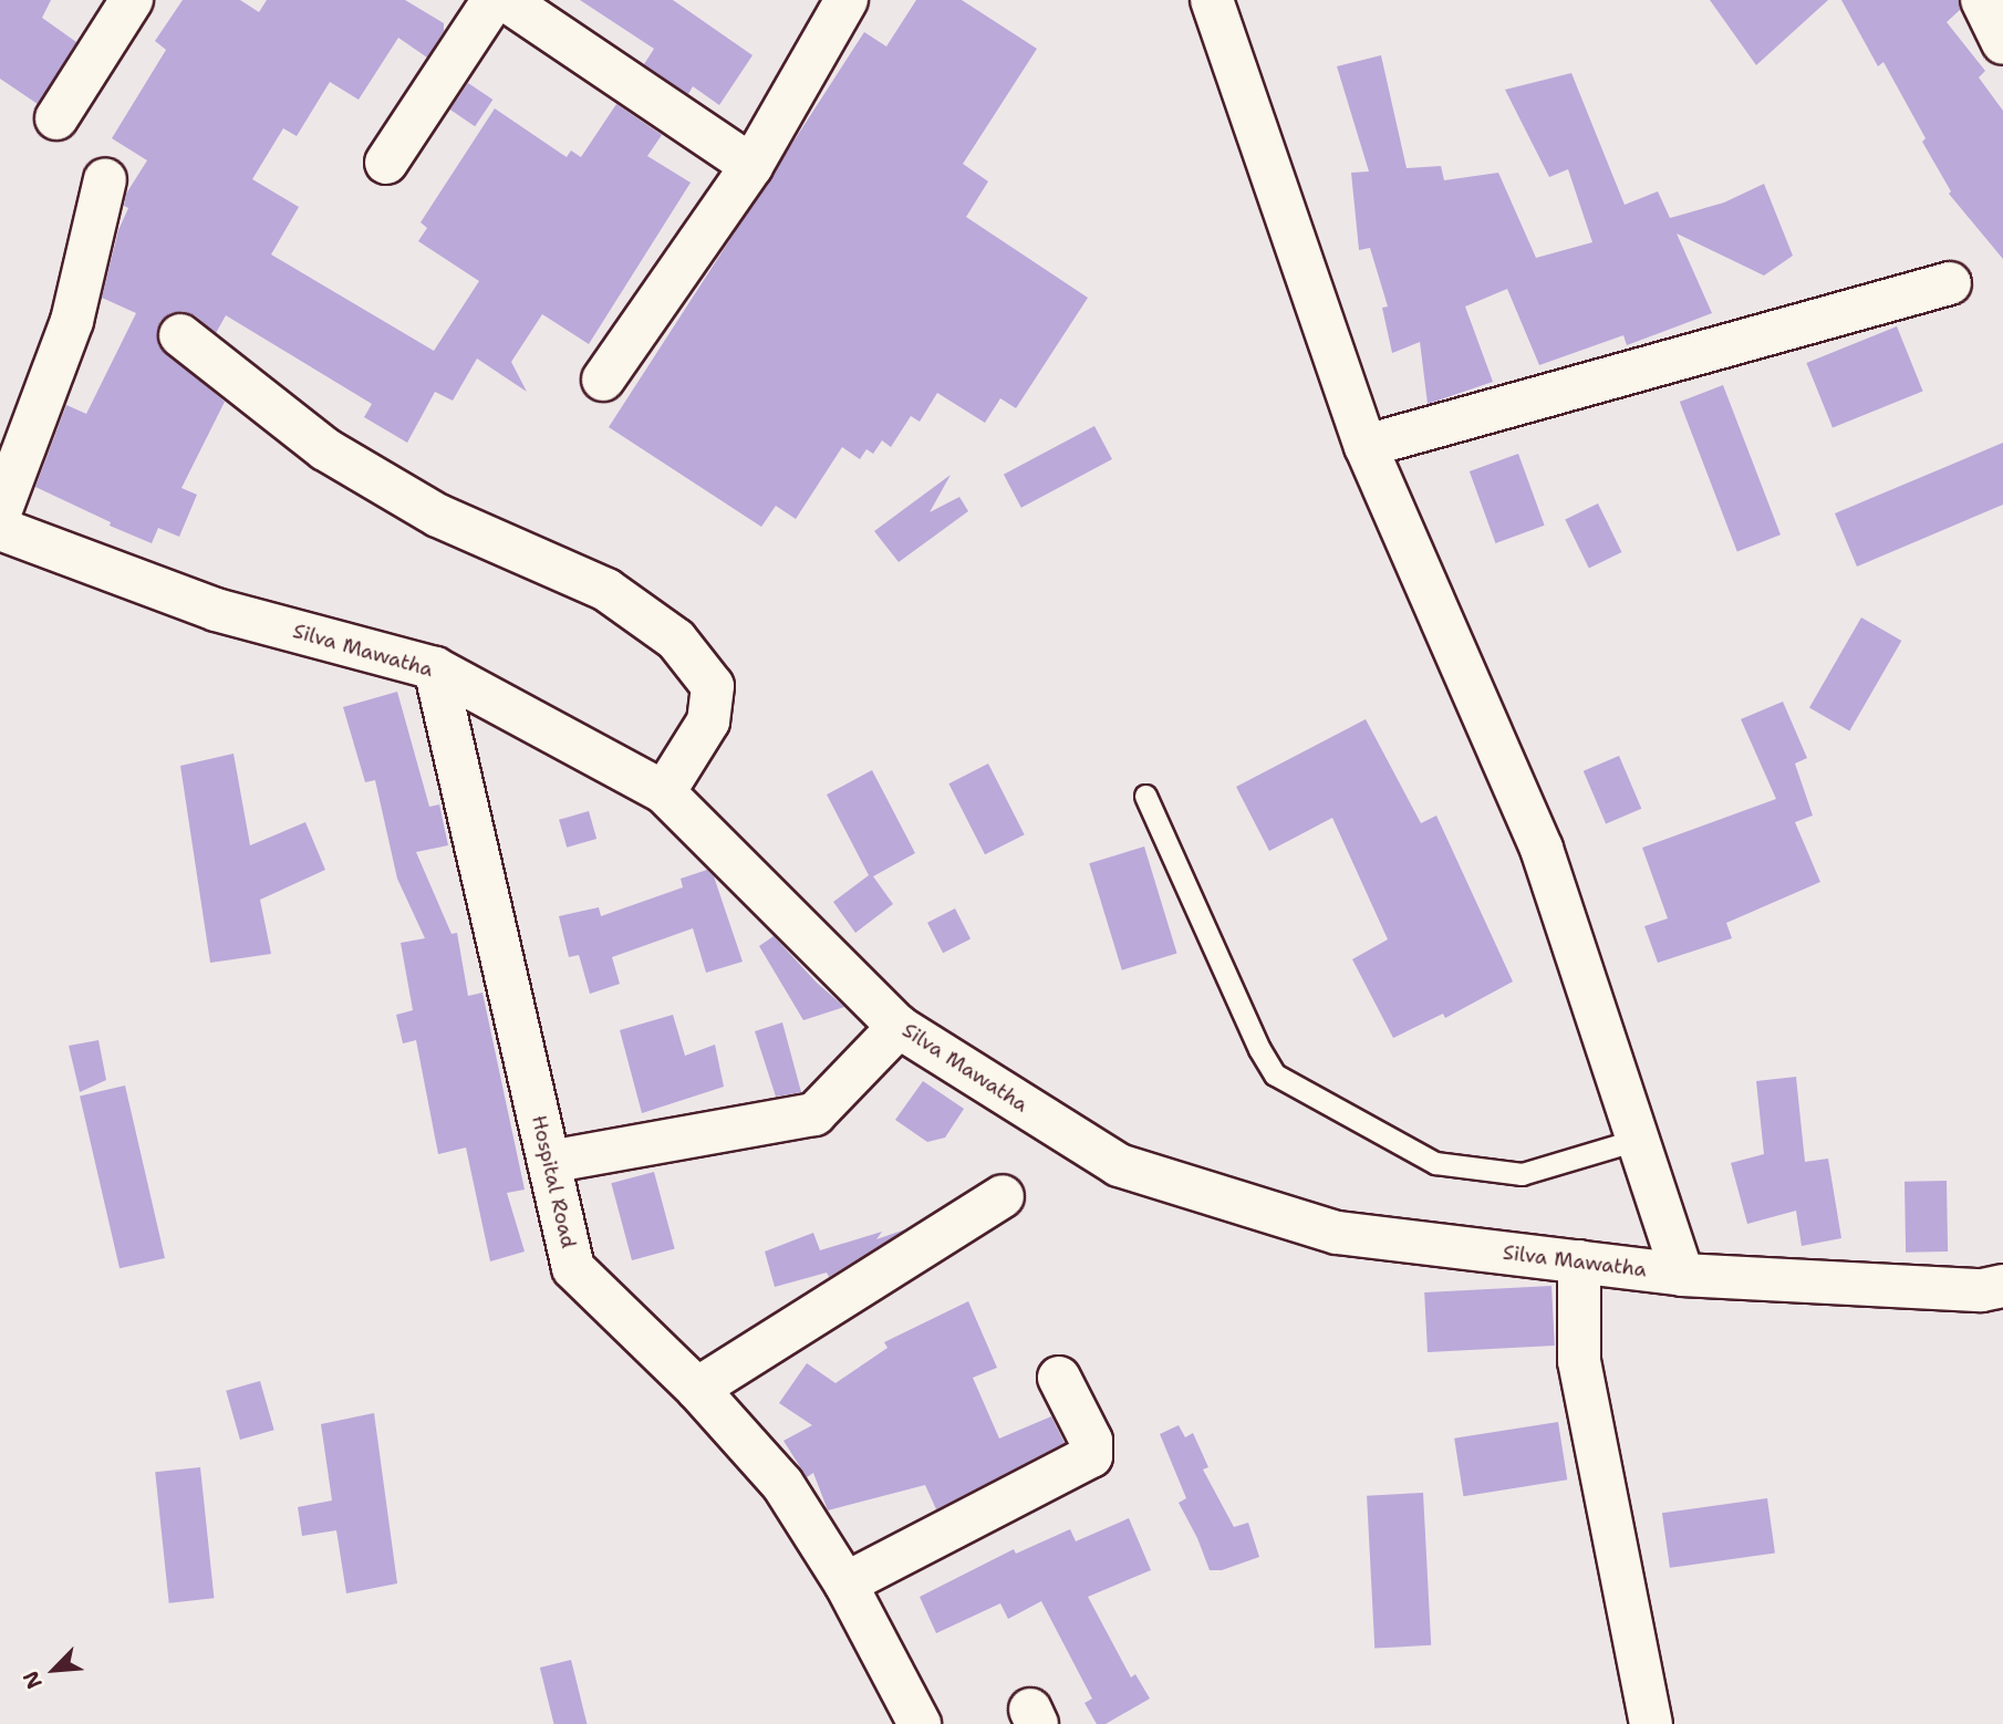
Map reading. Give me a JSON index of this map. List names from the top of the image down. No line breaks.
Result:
{"streets":{"street":["Silva Mawatha","Hospital Road"]},"crossings":[["Silva Mawatha","Hospital Road"]],"north":"bottom left"}
